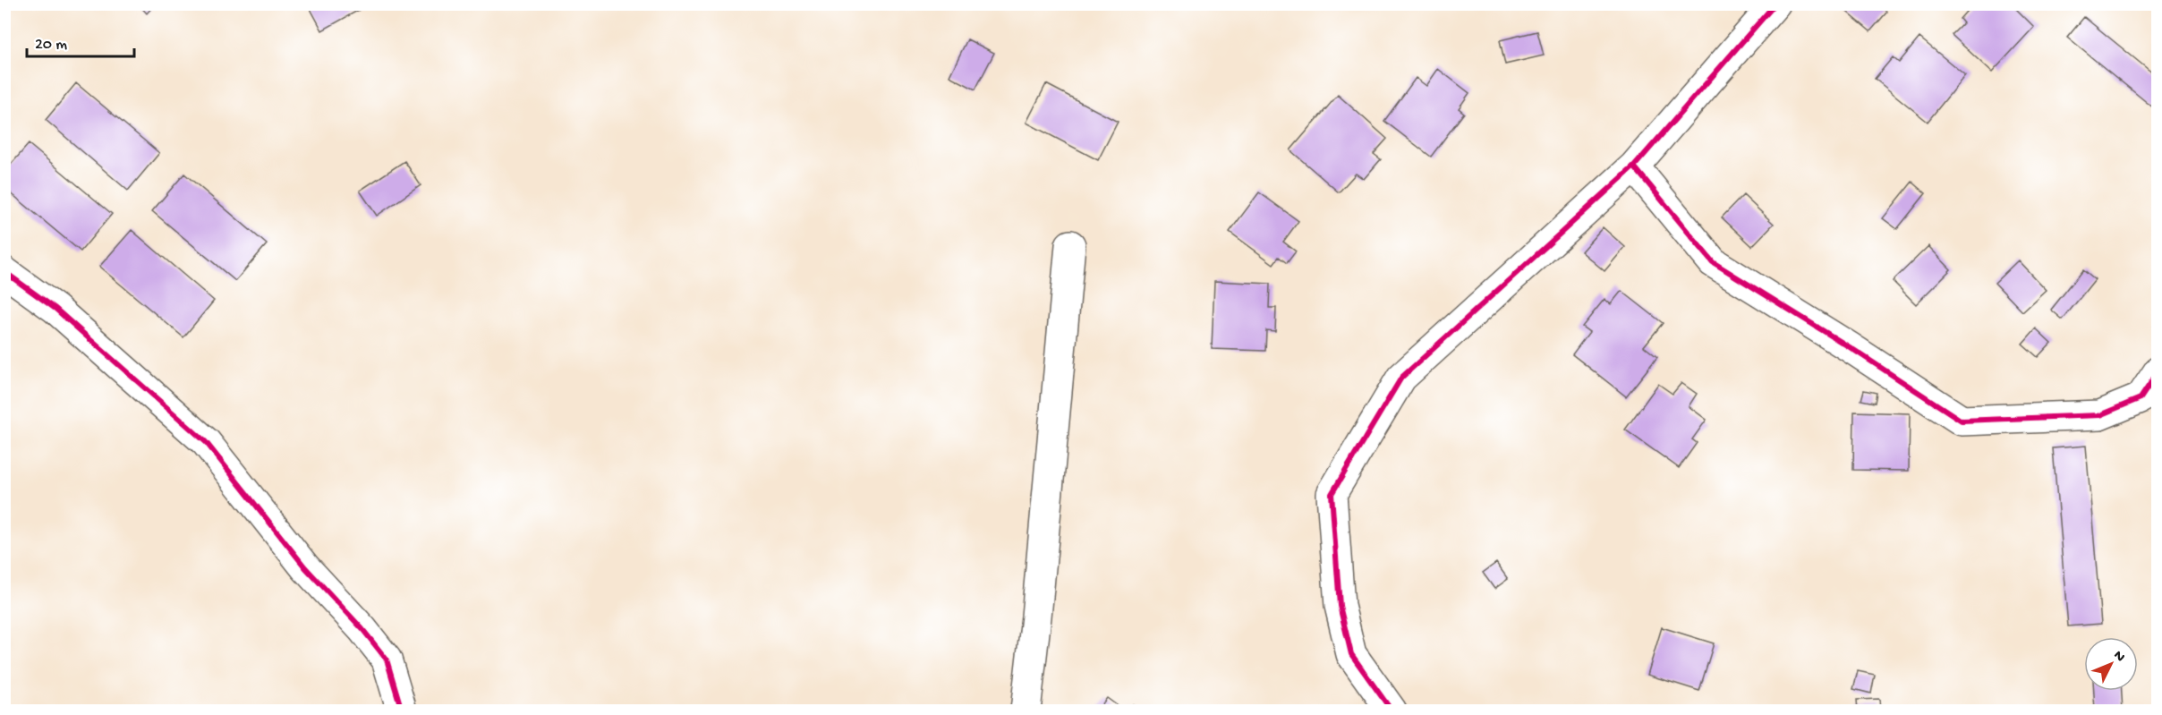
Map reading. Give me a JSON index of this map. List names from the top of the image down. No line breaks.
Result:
{"scale_bar":"20 m","north":"top right"}
